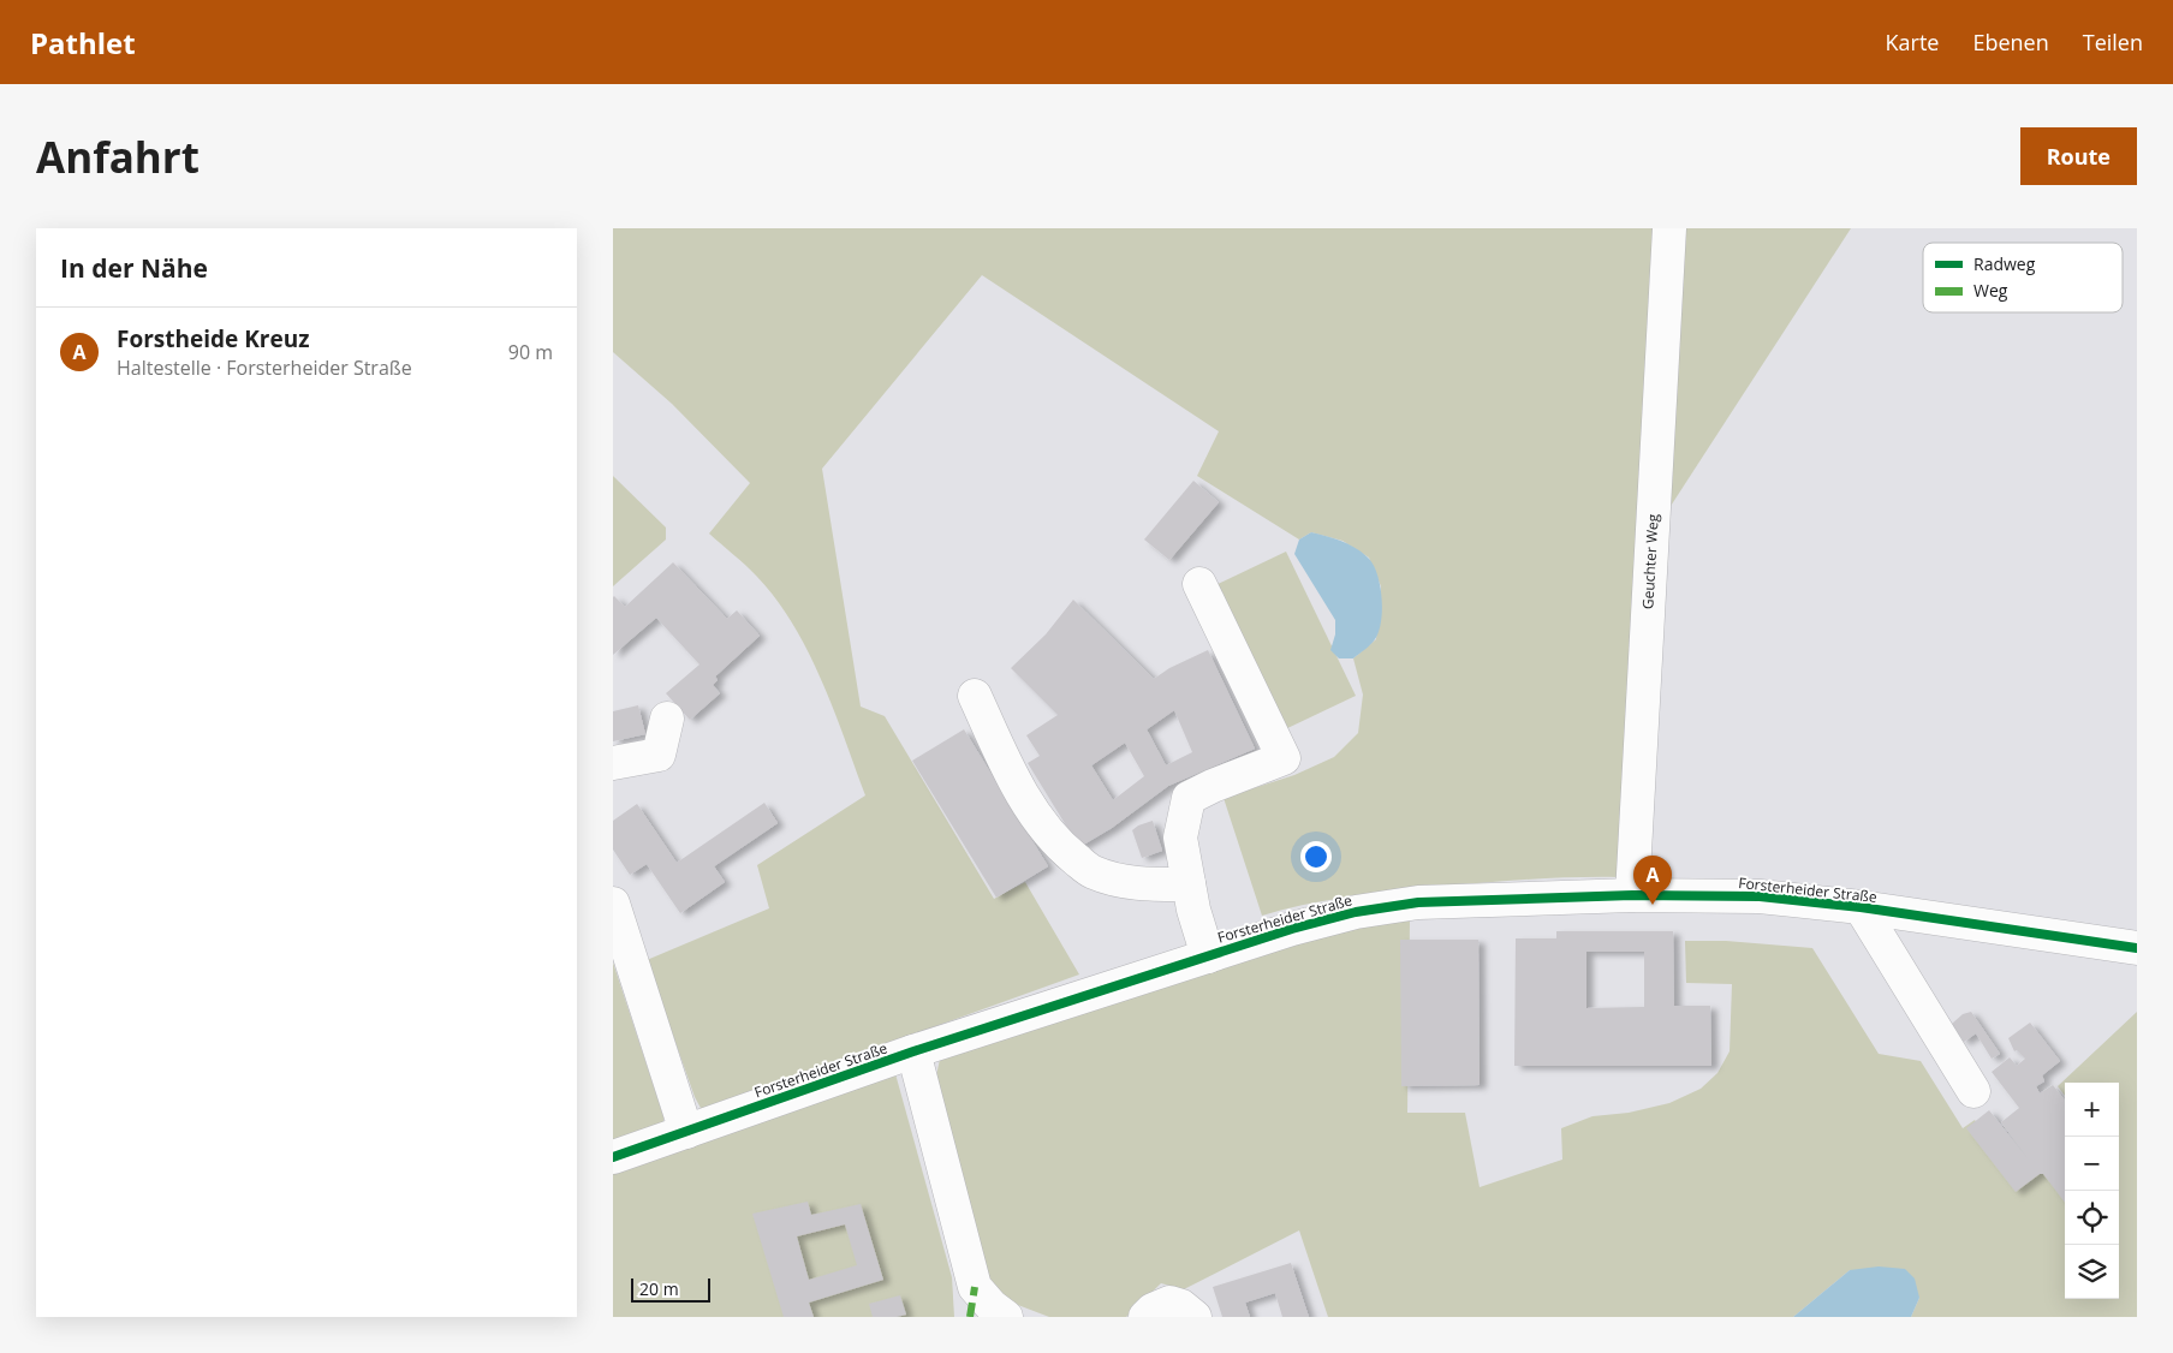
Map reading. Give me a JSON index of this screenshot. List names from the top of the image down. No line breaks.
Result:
{"streets":{"street":["Geuchter Weg","Forsterheider Straße"]},"crossings":[["Geuchter Weg","Forsterheider Straße"]],"legend":["Radweg","Weg"],"scale_bar":"20 m","page":{"header":"Pathlet","nav":["Karte","Ebenen","Teilen"],"buttons":"Route","title":"Anfahrt","heading":"In der Nähe","list":[{"mark":"A","name":"Forstheide Kreuz","note":"Haltestelle · Forsterheider Straße","value":"90 m"}],"pins":"A","map_buttons":["+","−"],"scale":"20 m"}}
